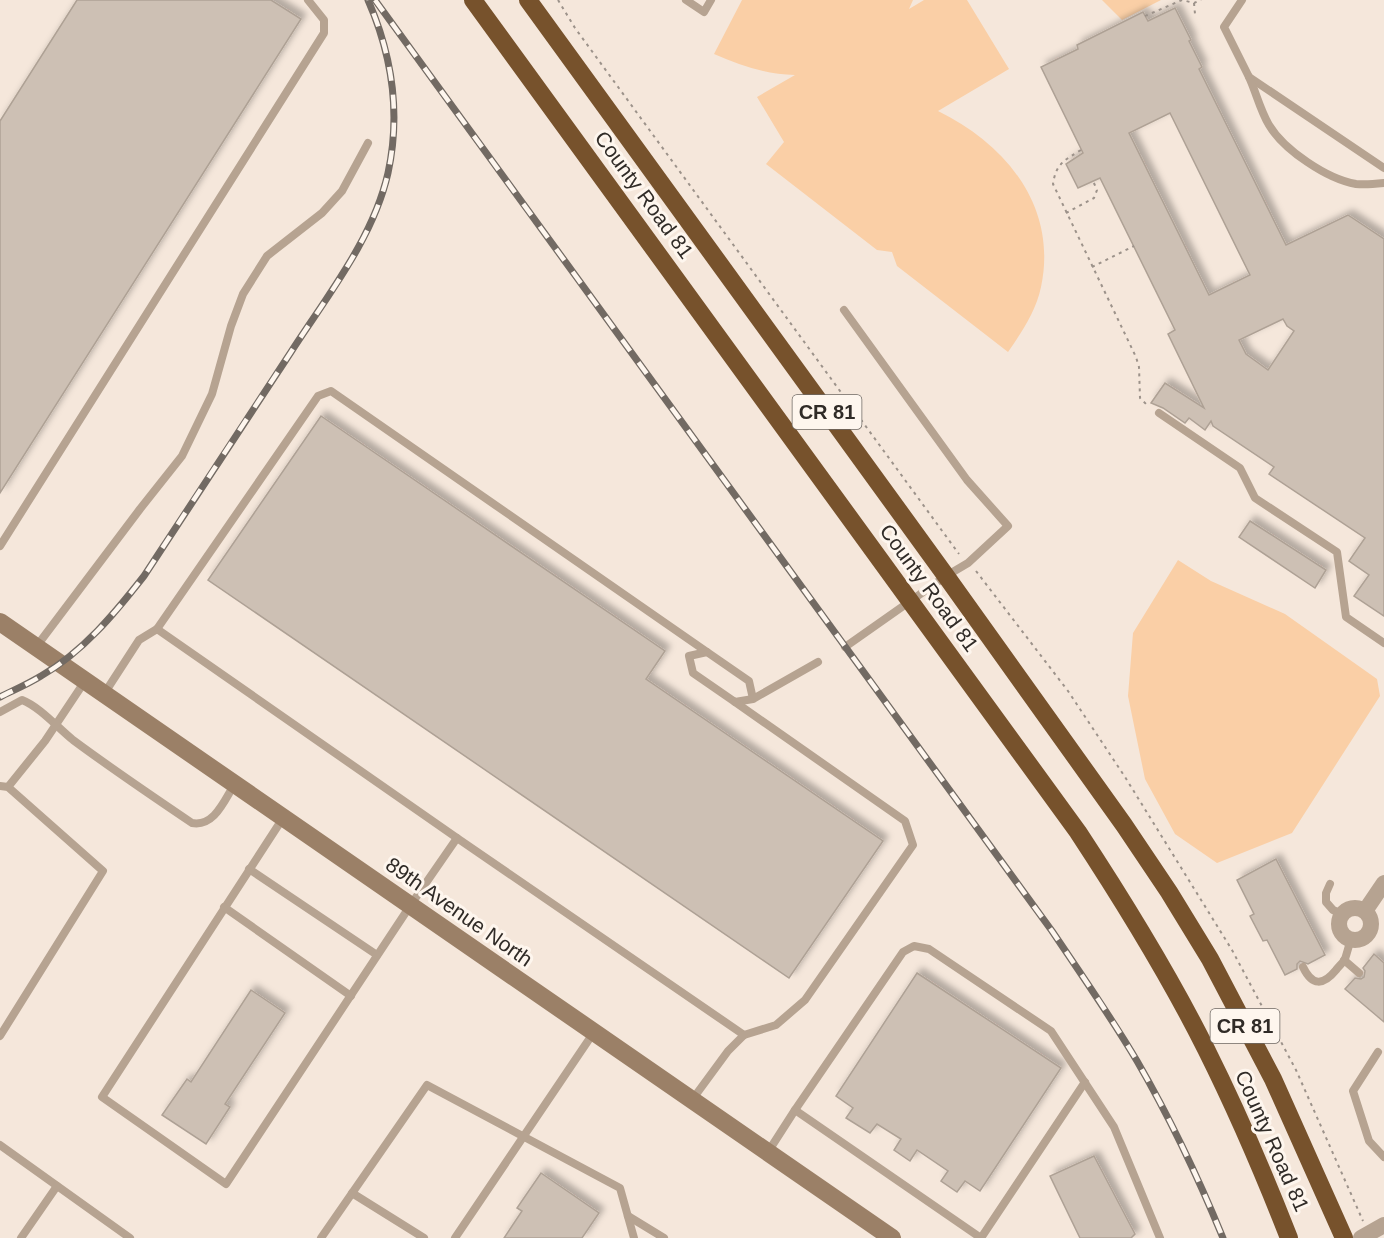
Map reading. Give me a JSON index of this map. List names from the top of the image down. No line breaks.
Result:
{"streets":{"highway":["County Road 81","CR 81"],"street":["89th Avenue North"]}}
